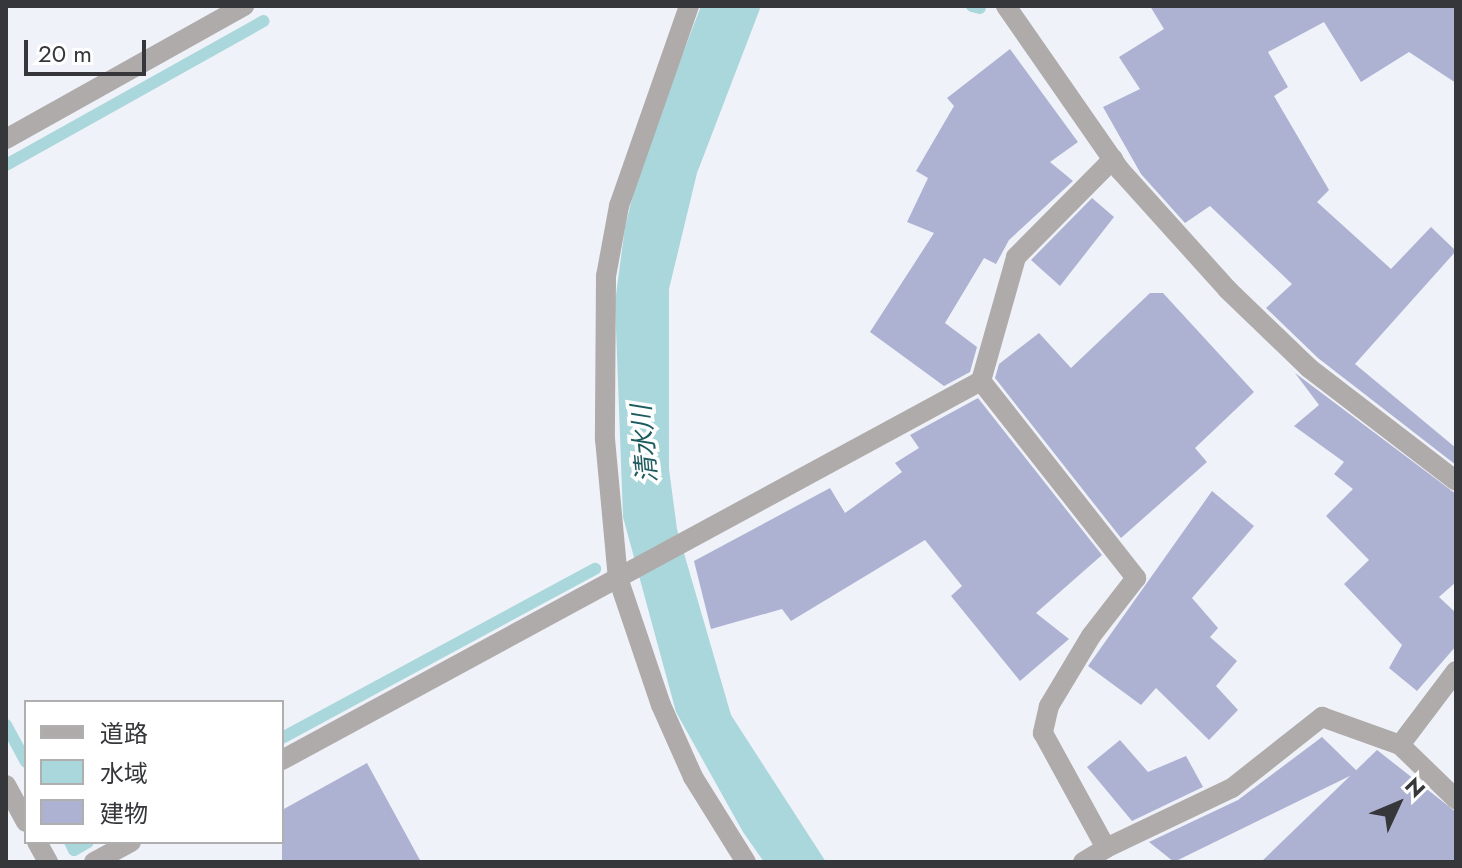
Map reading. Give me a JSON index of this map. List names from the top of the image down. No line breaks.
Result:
{"water":["清水川"],"legend":["道路","水域","建物"],"scale_bar":"20 m","north":"top right"}
